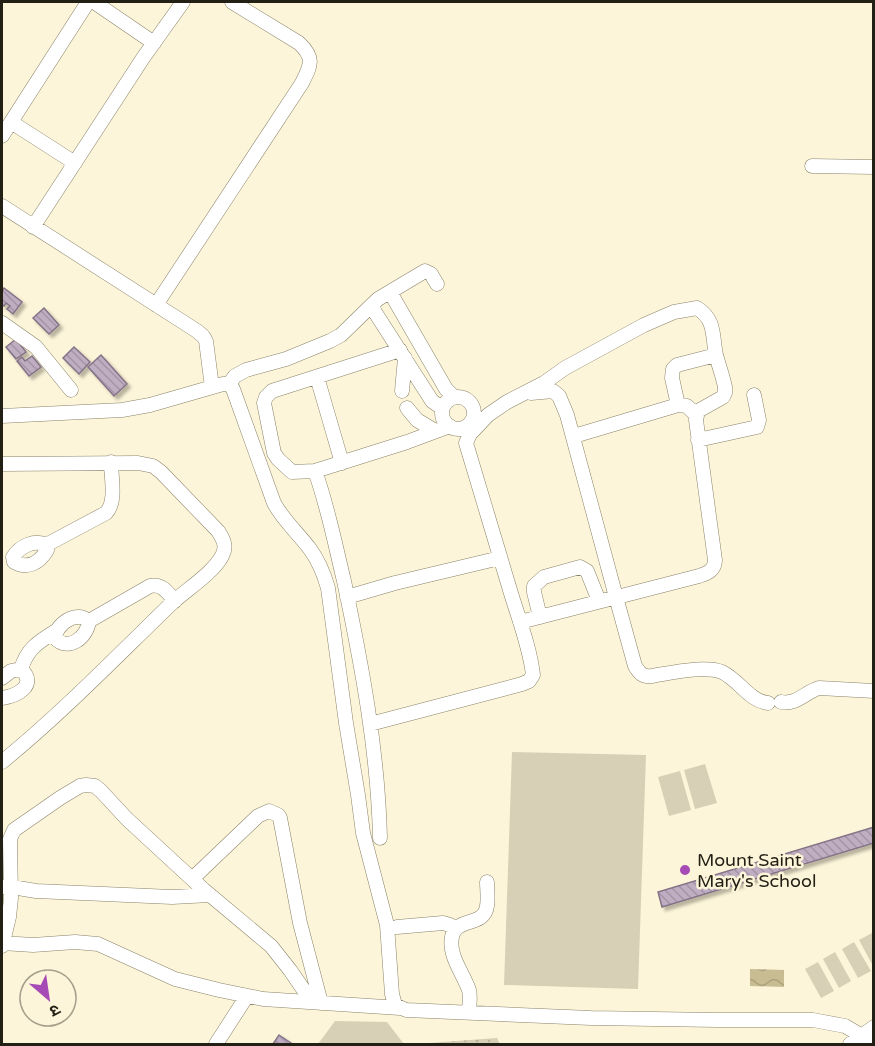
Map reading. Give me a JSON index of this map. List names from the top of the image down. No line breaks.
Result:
{"places":["Mount Saint Mary's School"],"north":"bottom right"}
